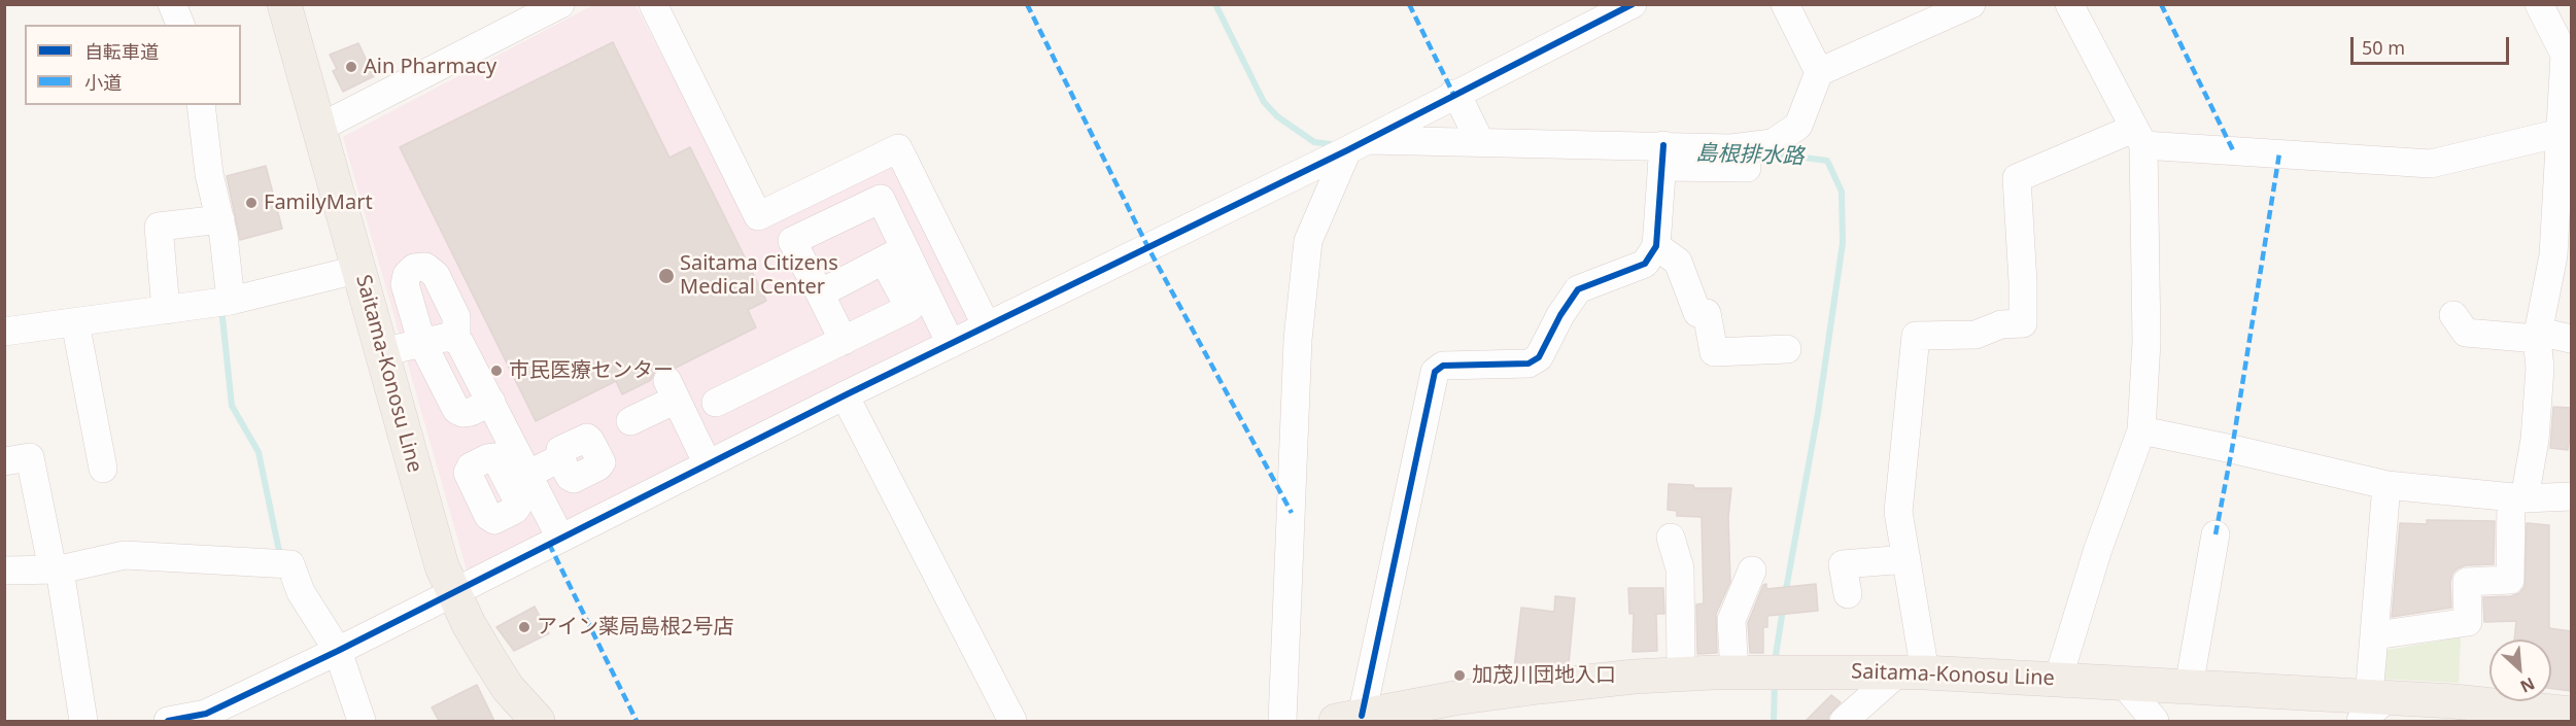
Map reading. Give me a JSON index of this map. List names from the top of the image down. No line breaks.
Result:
{"streets":{"main road":["Saitama-Konosu Line"]},"water":["島根排水路"],"places":["Ain Pharmacy","FamilyMart","Saitama Citizens Medical Center","市民医療センター","アイン薬局島根2号店","加茂川団地入口"],"legend":["自転車道","小道"],"scale_bar":"50 m","north":"bottom right"}
